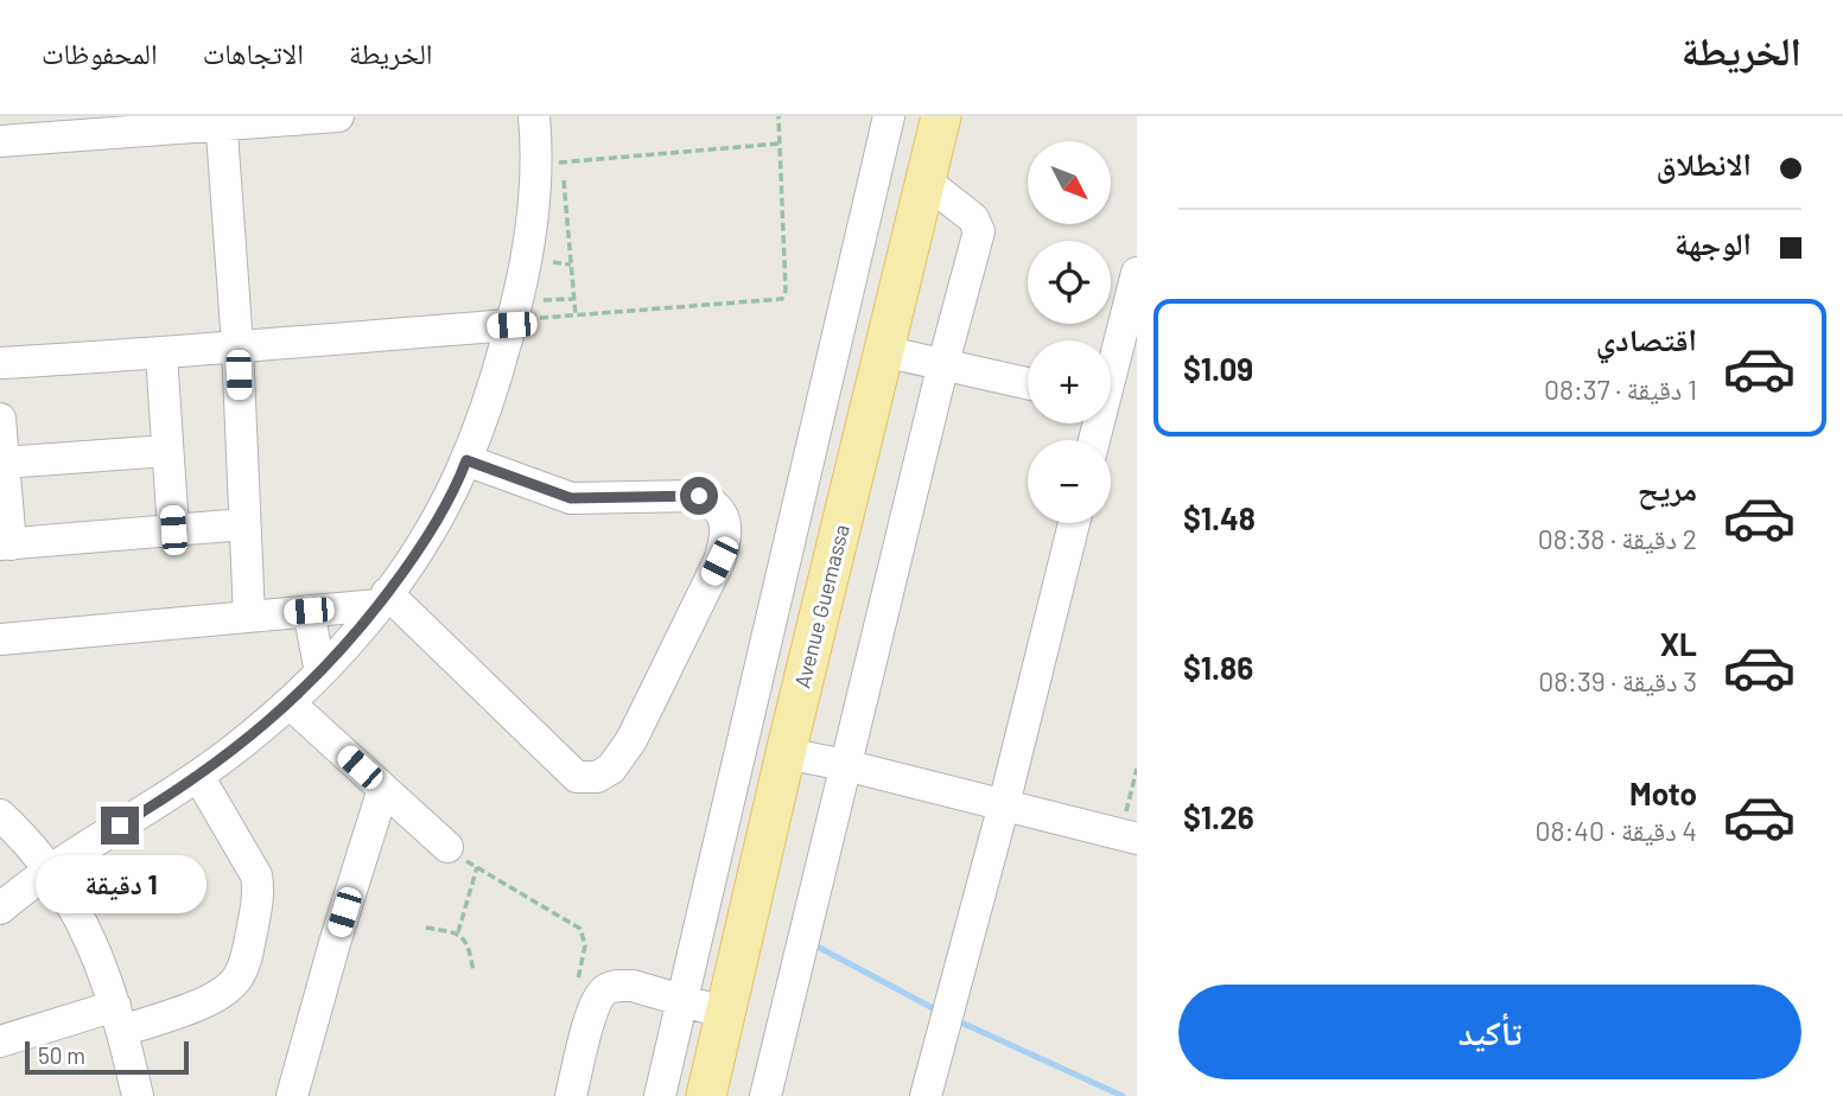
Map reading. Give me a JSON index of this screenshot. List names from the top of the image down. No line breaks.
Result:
{"streets":{"main road":["Avenue Guemassa"]},"scale_bar":"50 m","north":"bottom right","page":{"header":"الخريطة","nav":["الخريطة","الاتجاهات","المحفوظات"],"banner":["الانطلاق","الوجهة"],"map_buttons":["+","−"],"list":[{"name":"اقتصادي","note":"1 دقيقة · 08:37","value":"$1.09"},{"name":"مريح","note":"2 دقيقة · 08:38","value":"$1.48"},{"name":"XL","note":"3 دقيقة · 08:39","value":"$1.86"},{"name":"Moto","note":"4 دقيقة · 08:40","value":"$1.26"}],"bubble":"1 دقيقة","buttons":"تأكيد","scale":"50 m"}}
